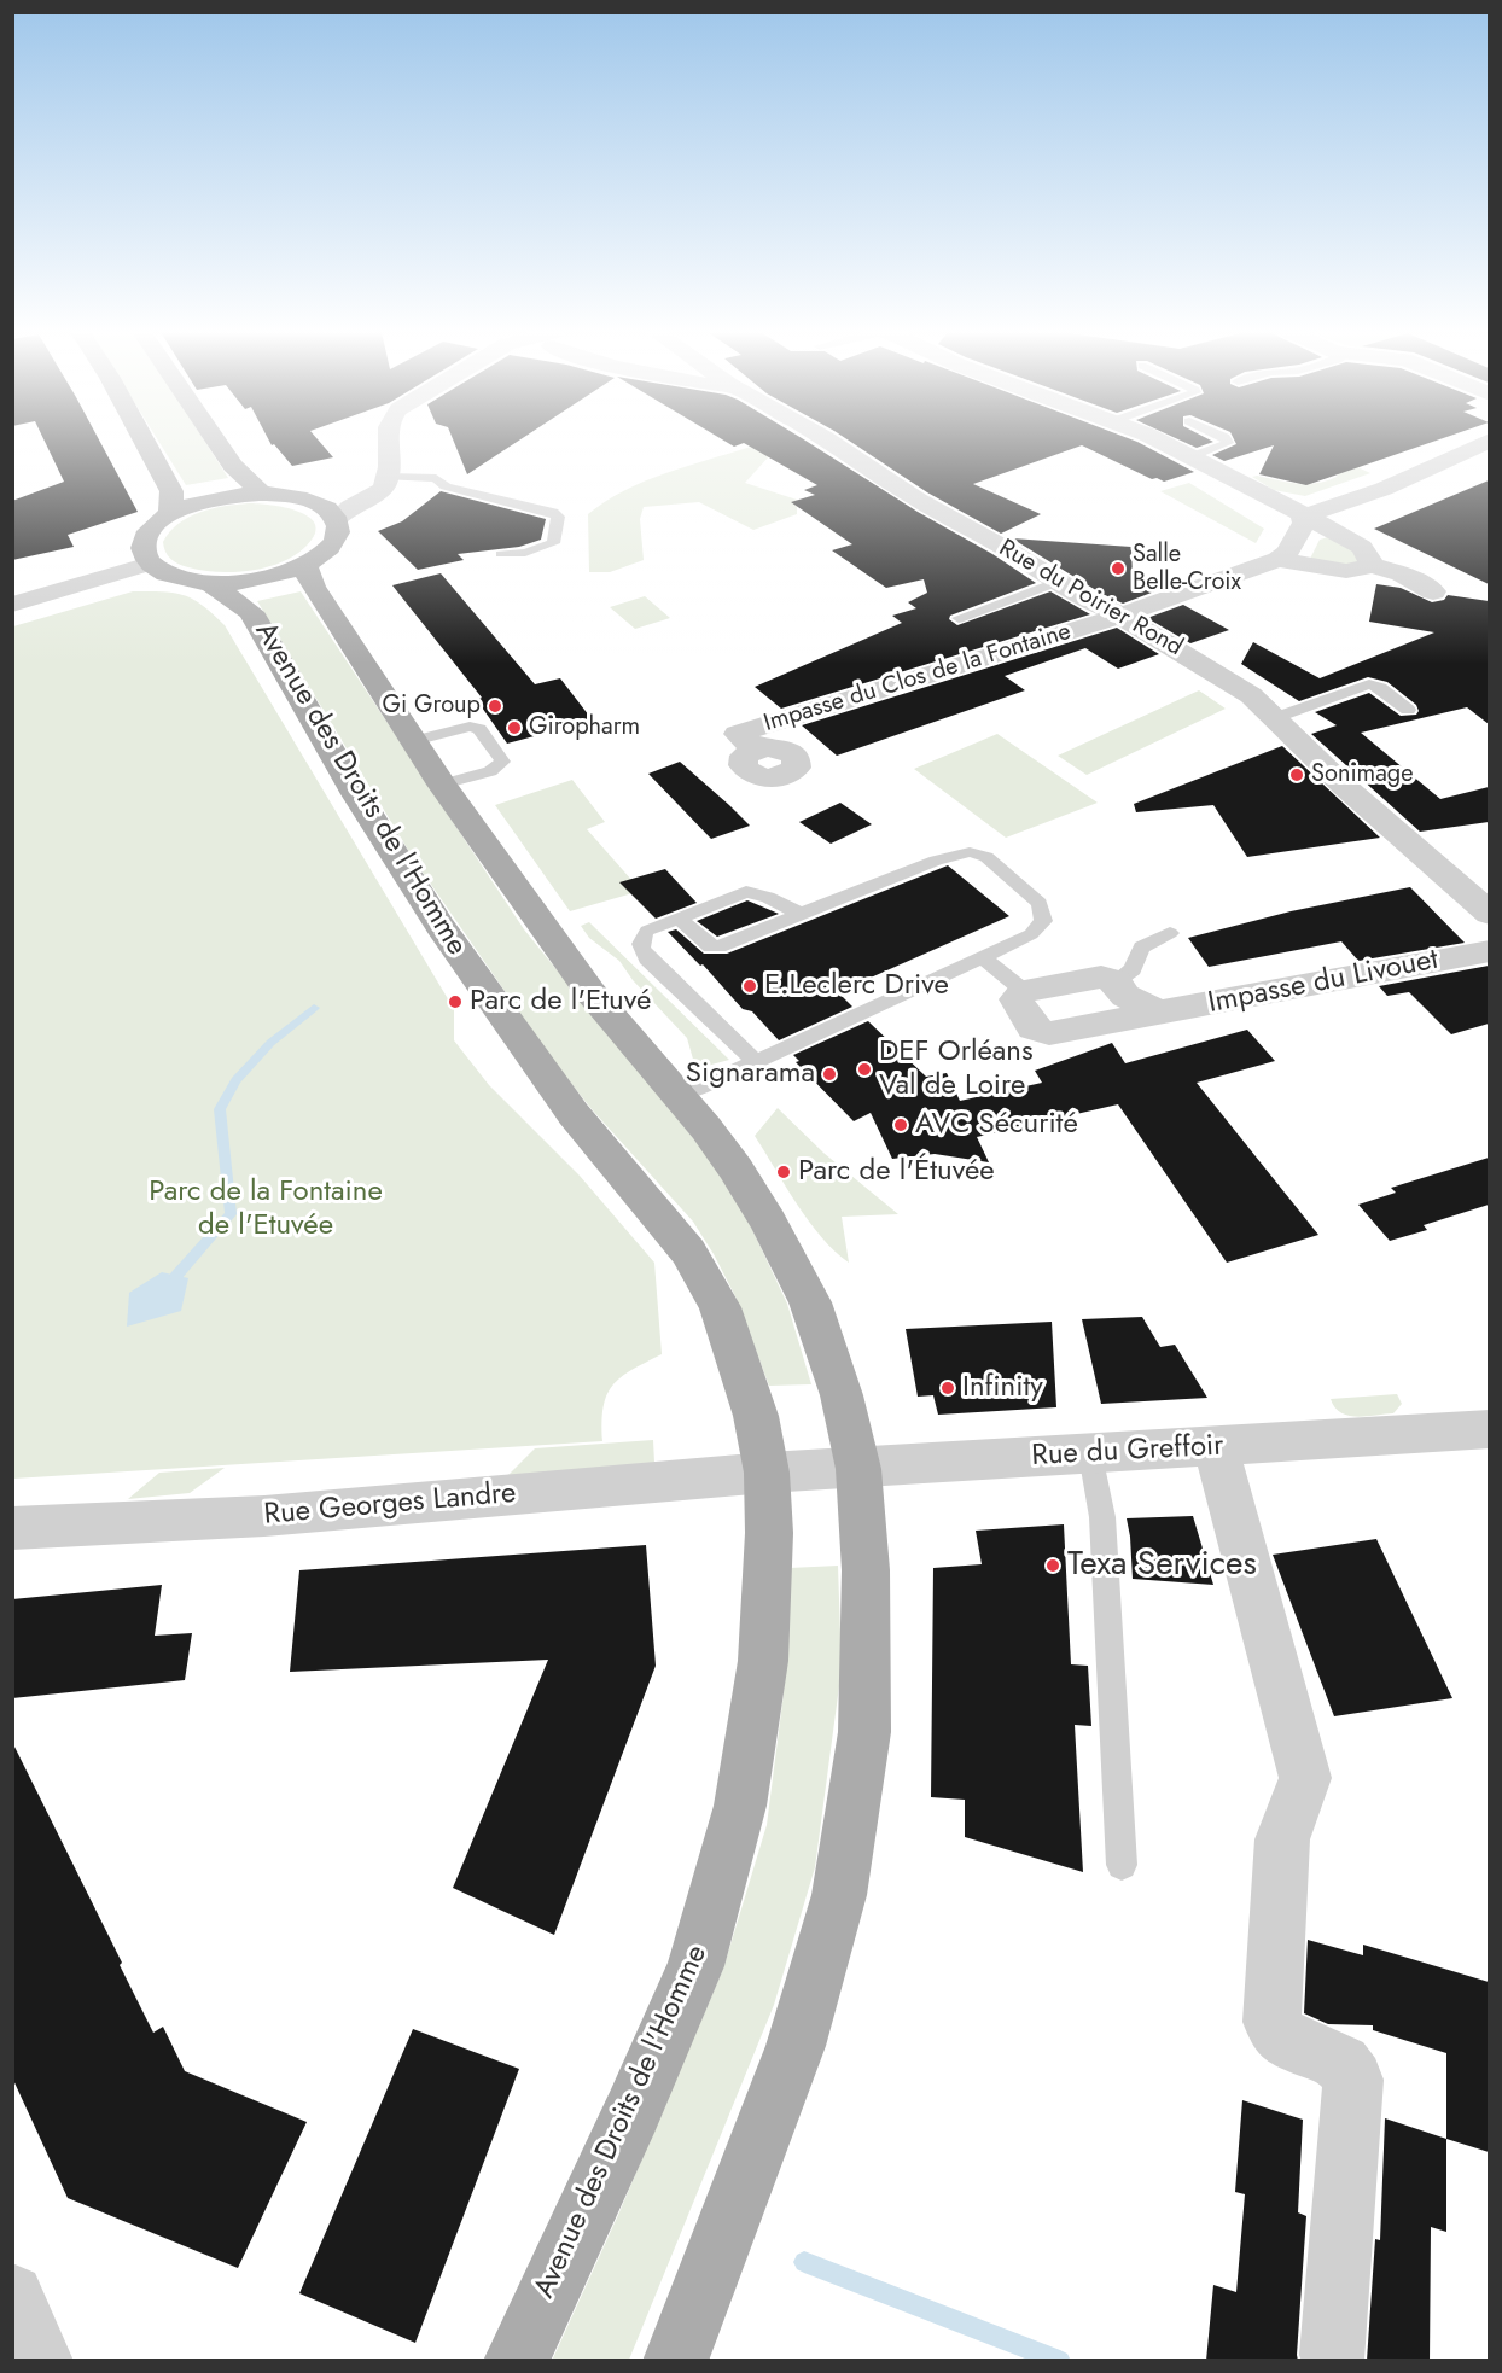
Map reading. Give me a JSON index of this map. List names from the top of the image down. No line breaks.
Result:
{"streets":{"main road":["Avenue des Droits de l'Homme"],"street":["Rue du Poirier Rond","Impasse du Clos de la Fontaine","Impasse du Livouet","Rue du Greffoir","Rue Georges Landre"]},"crossings":[["Rue du Poirier Rond","Impasse du Clos de la Fontaine"],["Avenue des Droits de l'Homme","Rue du Greffoir"],["Avenue des Droits de l'Homme","Rue Georges Landre"],["Rue du Greffoir","Rue Georges Landre"]],"parks":["Parc de la Fontaine de l'Etuvée"],"places":["Salle Belle-Croix","Gi Group","Giropharm","Sonimage","E.Leclerc Drive","Parc de l'Etuvé","DEF Orléans Val de Loire","Signarama","AVC Sécurité","Parc de l'Étuvée","Infinity","Texa Services"]}
